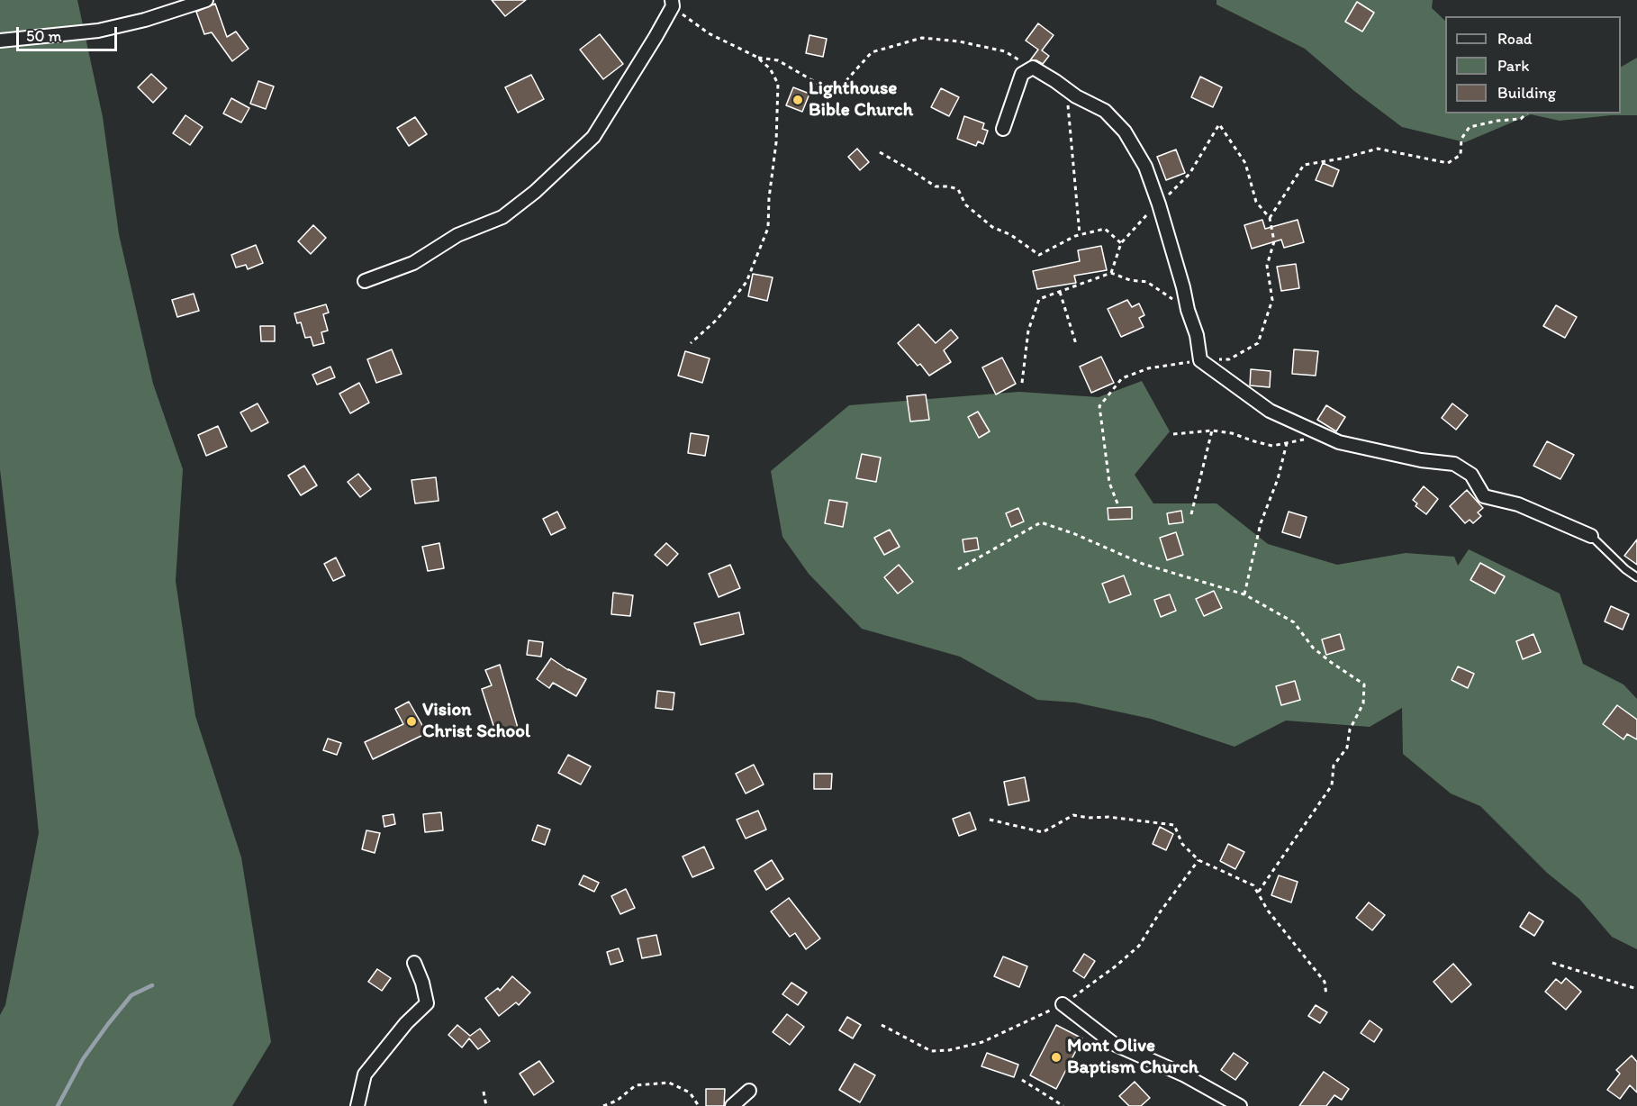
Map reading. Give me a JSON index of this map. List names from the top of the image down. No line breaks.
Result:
{"places":["Lighthouse Bible Church","Vision Christ School","Mont Olive Baptism Church"],"legend":["Road","Park","Building"],"scale_bar":"50 m"}
